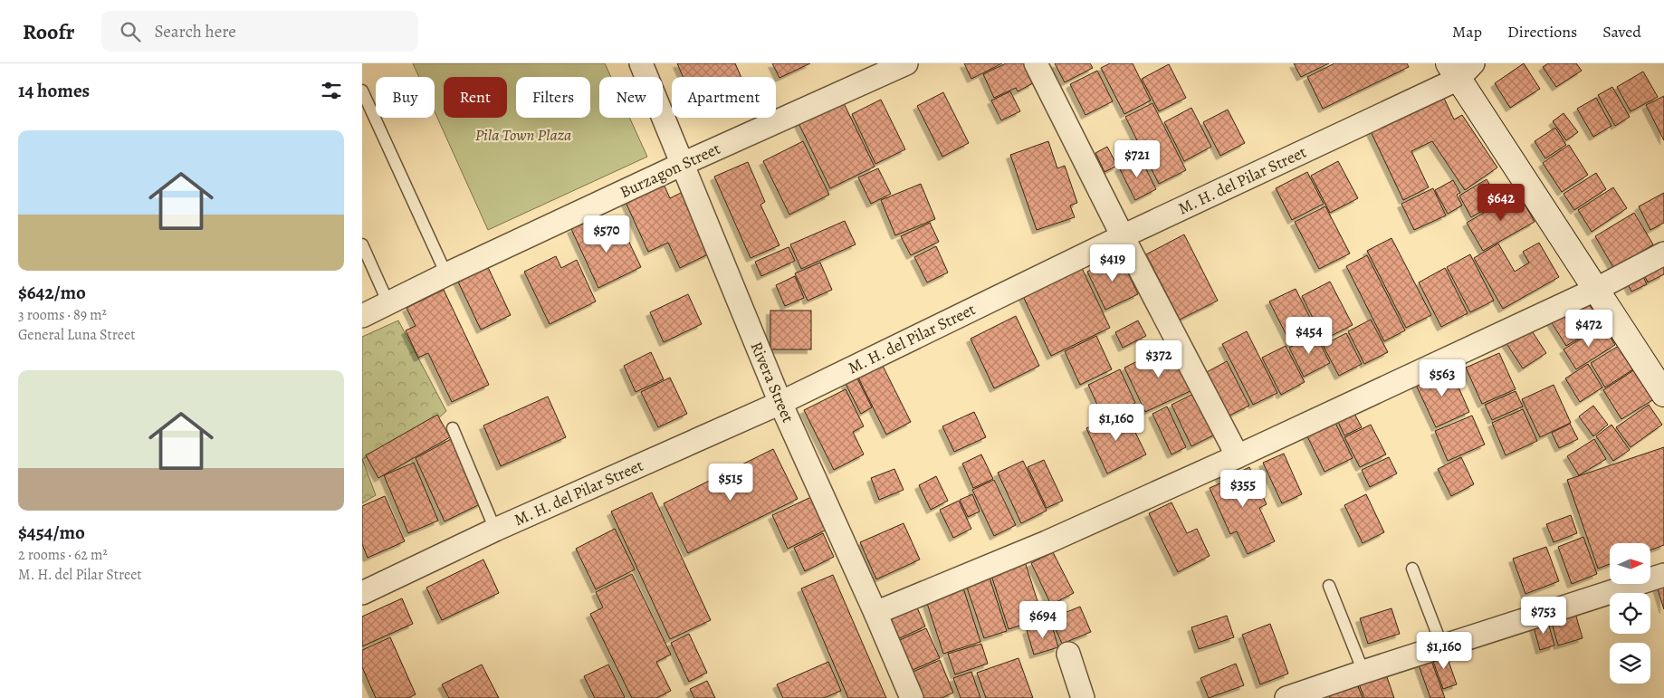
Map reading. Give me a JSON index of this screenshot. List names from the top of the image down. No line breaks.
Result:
{"streets":{"street":["Burzagon Street","M. H. del Pilar Street","Rivera Street"]},"crossings":[["Burzagon Street","Rivera Street"],["M. H. del Pilar Street","Rivera Street"]],"parks":["Pila Town Plaza"],"north":"right","page":{"header":"Roofr","search":"Search here","nav":["Map","Directions","Saved"],"heading":"14 homes","chip":["Buy","Rent","Filters","New","Apartment"],"list":[{"name":"$642/mo","note":"3 rooms · 89 m² · General Luna Street"},{"name":"$454/mo","note":"2 rooms · 62 m² · M. H. del Pilar Street"}],"price":["$721","$642","$570","$419","$472","$454","$372","$563","$1,160","$515","$355","$753","$694","$1,160"]}}
